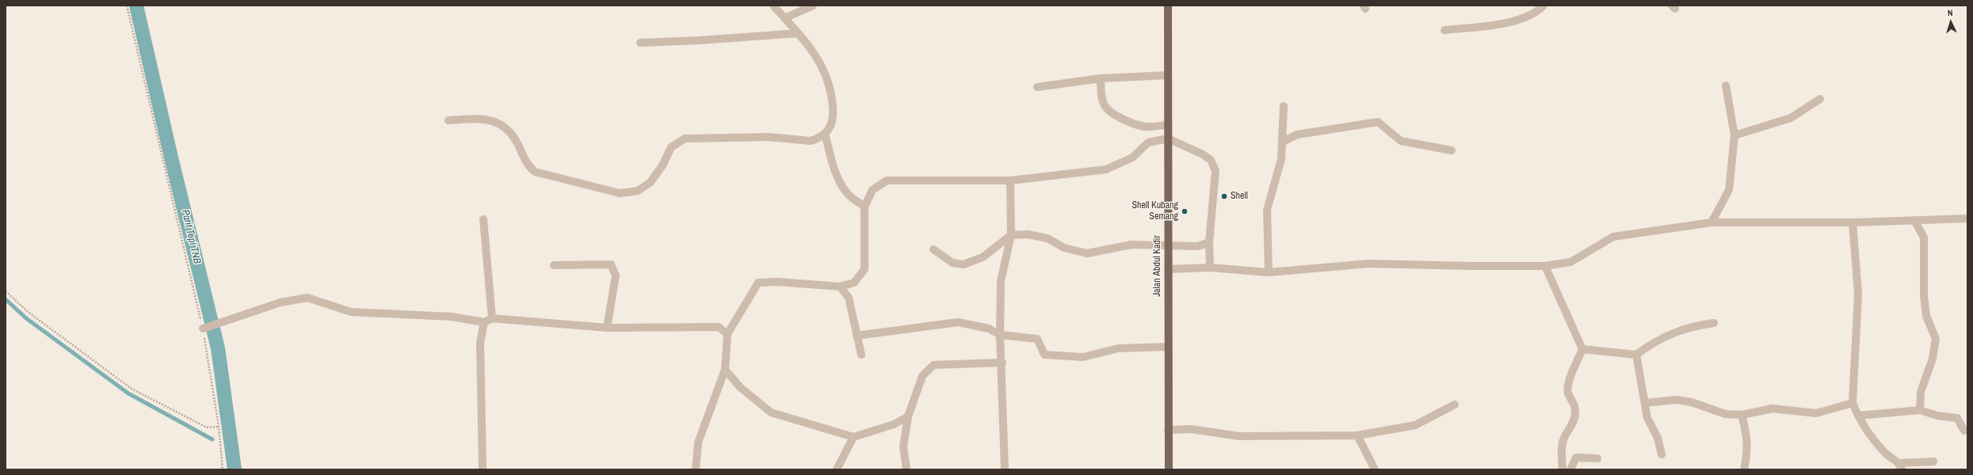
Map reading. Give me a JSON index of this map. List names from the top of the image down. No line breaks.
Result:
{"streets":{"main road":["Jalan Abdul Kadir"]},"water":["Parit Tepi TNB"],"places":["Shell","Shell Kubang Semang"],"north":"top"}
